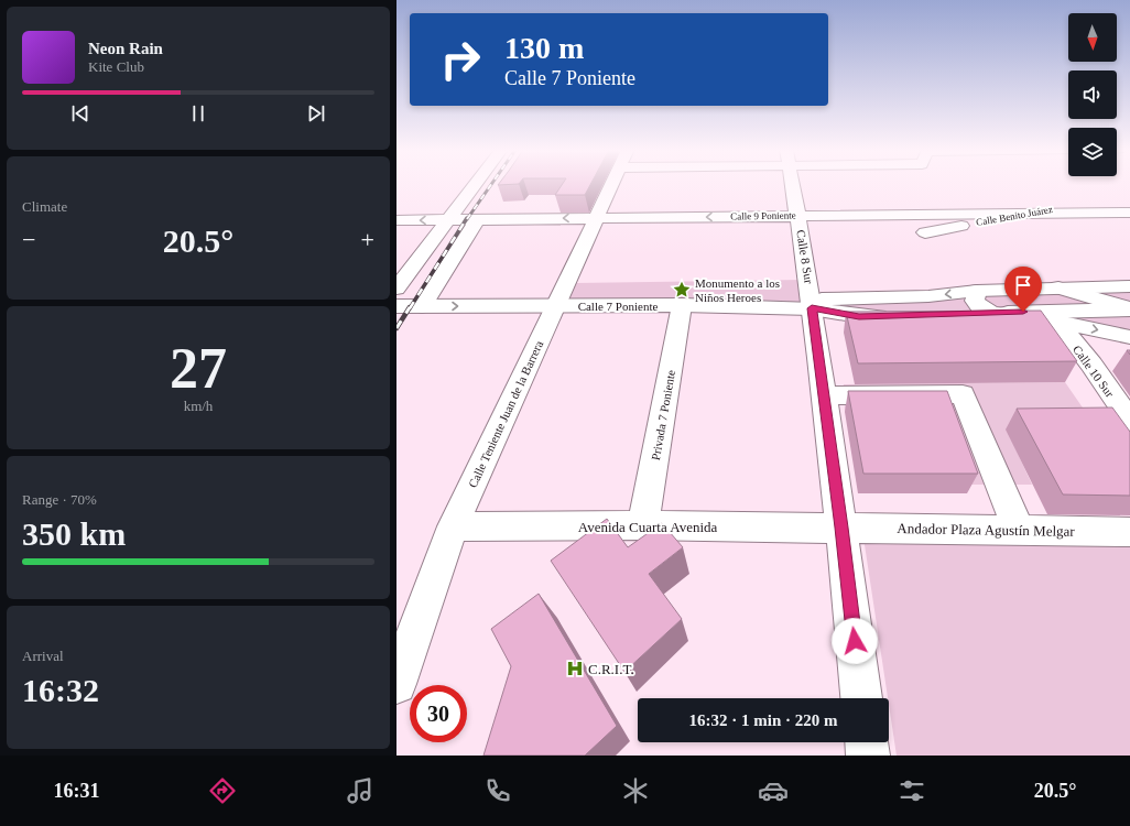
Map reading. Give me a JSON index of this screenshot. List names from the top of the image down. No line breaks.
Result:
{"streets":{"street":["Calle 9 Poniente","Calle Benito Juárez","Calle 8 Sur","Calle 7 Poniente","Calle 10 Sur","Calle Teniente Juan de la Barrera","Privada 7 Poniente","Avenida Cuarta Avenida","Andador Plaza Agustín Melgar"]},"crossings":[["Calle 9 Poniente","Calle Benito Juárez"],["Calle 9 Poniente","Calle 8 Sur"],["Calle 9 Poniente","Calle Teniente Juan de la Barrera"],["Calle 8 Sur","Calle 7 Poniente"],["Calle 8 Sur","Avenida Cuarta Avenida"],["Calle 8 Sur","Andador Plaza Agustín Melgar"],["Calle 7 Poniente","Calle Teniente Juan de la Barrera"],["Calle 7 Poniente","Privada 7 Poniente"],["Calle Teniente Juan de la Barrera","Avenida Cuarta Avenida"],["Privada 7 Poniente","Avenida Cuarta Avenida"],["Avenida Cuarta Avenida","Andador Plaza Agustín Melgar"]],"one_way":["Calle 9 Poniente"],"places":{"place":["Monumento a los Niños Heroes"],"hospital":["C.R.I.T."]},"north":"bottom","page":{"turn":["130 m","Calle 7 Poniente"],"song":["Neon Rain","Kite Club"],"tile":["Climate",["27","km/h"],["Range · 70%","350 km"],["Arrival","16:32"]],"heat":["−","20.5°","+"],"limit":"30","trip":"16:32 · 1 min · 220 m","tabs":["16:31","20.5°"]}}
